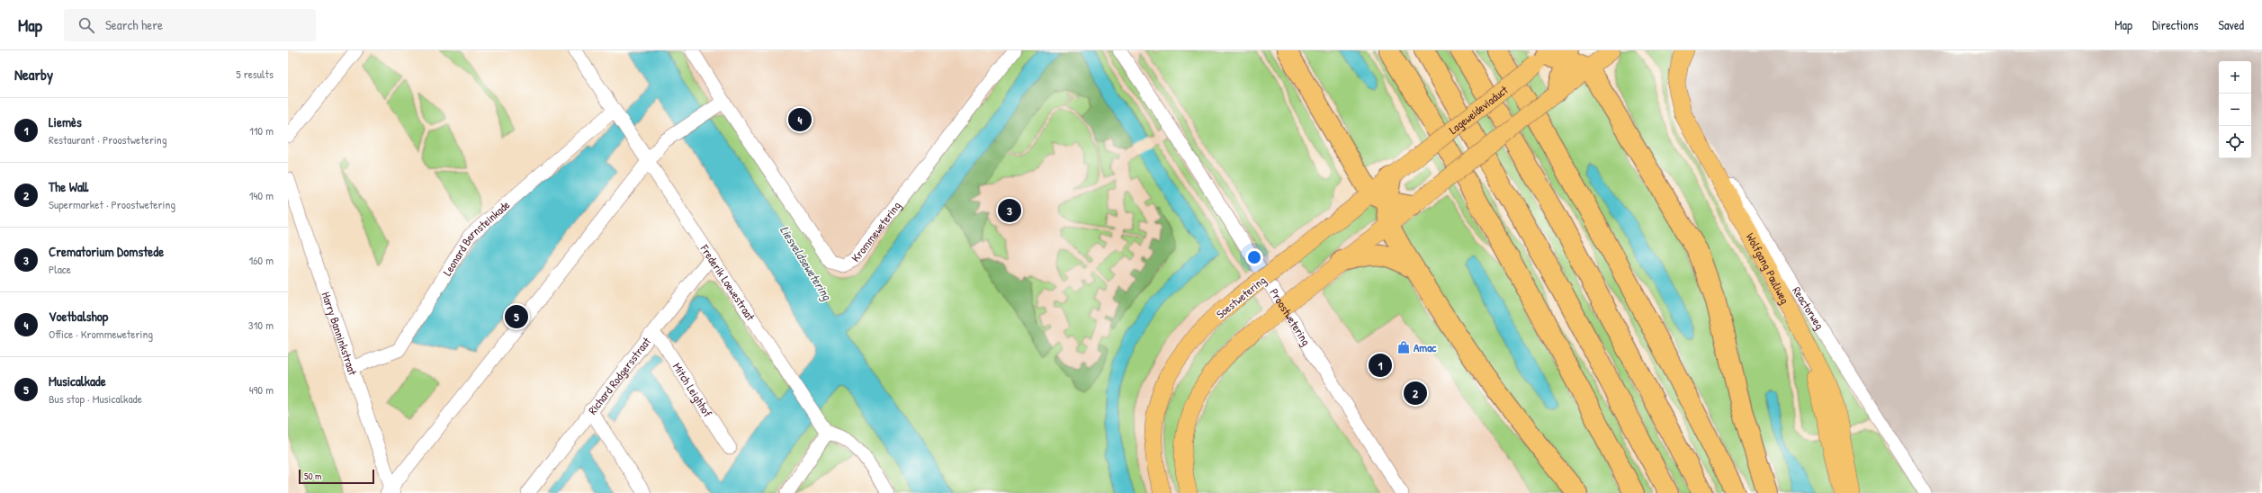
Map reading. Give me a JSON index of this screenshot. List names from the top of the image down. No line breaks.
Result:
{"streets":{"main road":["Lageweideviaduct","Wolfgang Pauliweg","Soestwetering"],"street":["Krommewetering","Leonard Bernsteinkade","Frederik Loewestraat","Reactorweg","Proostwetering","Harry Banninkstraat","Richard Rodgersstraat","Mitch Leighhof"]},"crossings":[["Leonard Bernsteinkade","Frederik Loewestraat"],["Leonard Bernsteinkade","Harry Banninkstraat"],["Frederik Loewestraat","Richard Rodgersstraat"],["Richard Rodgersstraat","Mitch Leighhof"]],"water":["Liesveldsewetering"],"places":{"shop":["Amac"]},"scale_bar":"50 m","page":{"header":"Map","search":"Search here","nav":["Map","Directions","Saved"],"heading":["Nearby","5 results"],"map_buttons":["+","−"],"list":[{"mark":"1","name":"Liemès","note":"Restaurant · Proostwetering","value":"110 m"},{"mark":"2","name":"The Wall","note":"Supermarket · Proostwetering","value":"140 m"},{"mark":"3","name":"Crematorium Domstede","note":"Place","value":"160 m"},{"mark":"4","name":"Voetbalshop","note":"Office · Krommewetering","value":"310 m"},{"mark":"5","name":"Musicalkade","note":"Bus stop · Musicalkade","value":"490 m"}],"pins":["4","3","5","1","2"],"scale":"50 m"}}
